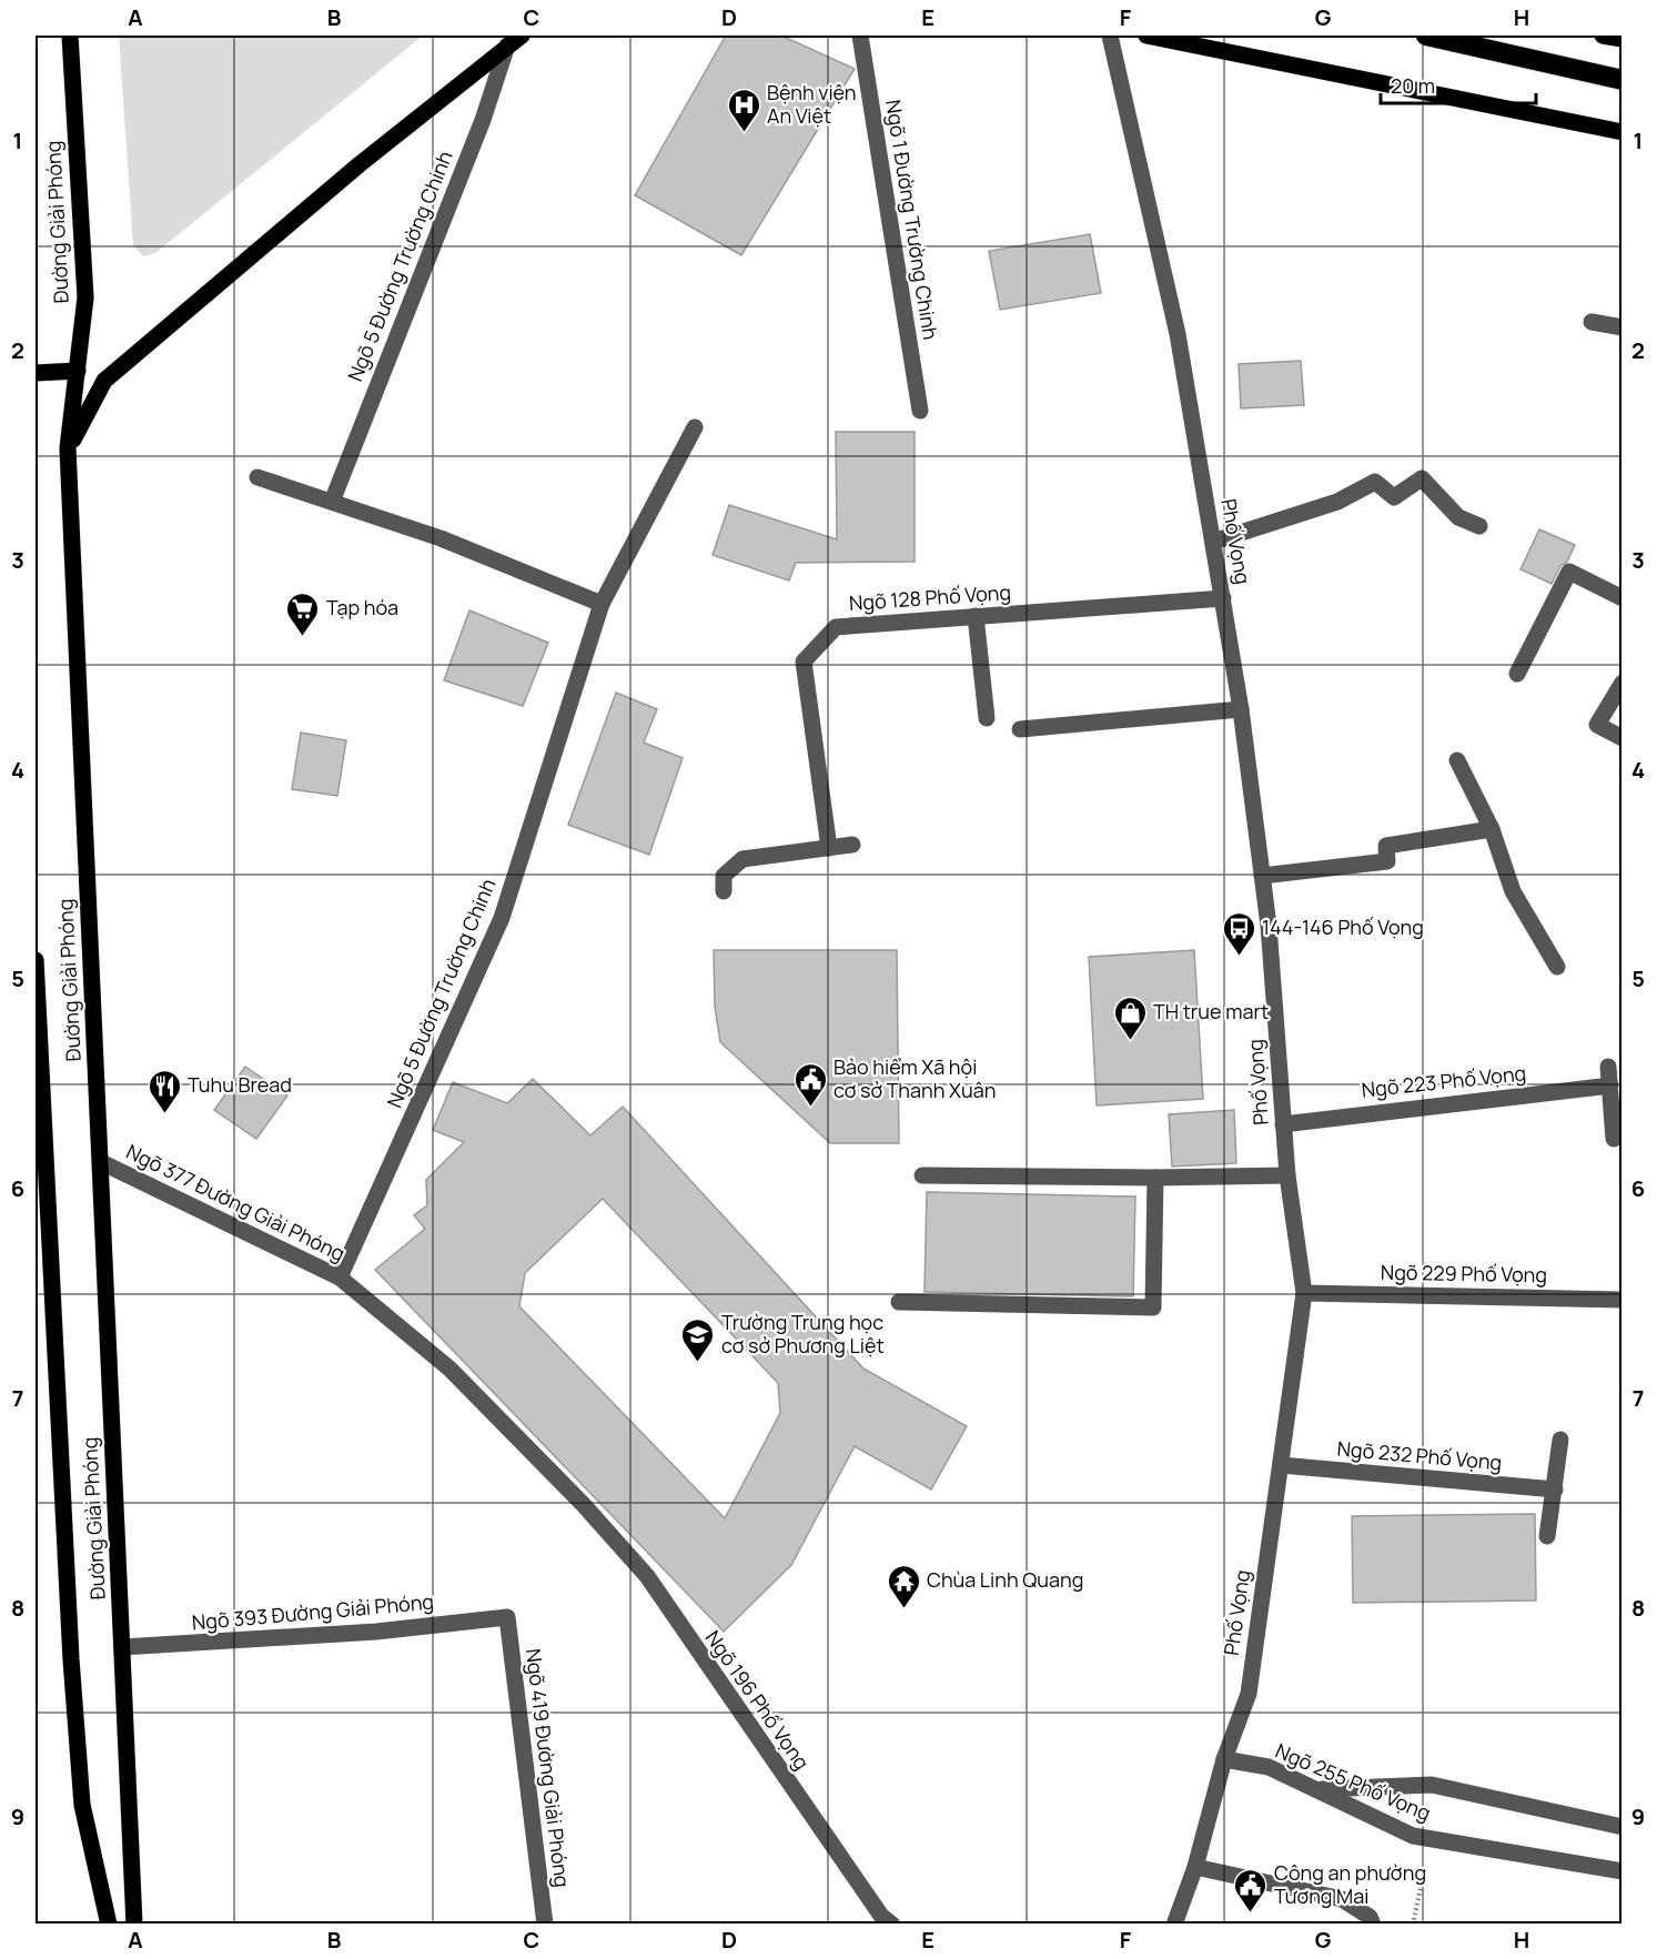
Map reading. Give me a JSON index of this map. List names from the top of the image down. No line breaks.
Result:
{"streets":{"main road":["Đường Giải Phóng"],"street":["Ngõ 1 Đường Trường Chinh","Ngõ 5 Đường Trường Chinh","Phố Vọng","Ngõ 128 Phố Vọng","Ngõ 223 Phố Vọng","Ngõ 377 Đường Giải Phóng","Ngõ 229 Phố Vọng","Ngõ 232 Phố Vọng","Ngõ 393 Đường Giải Phóng","Ngõ 196 Phố Vọng","Ngõ 419 Đường Giải Phóng","Ngõ 255 Phố Vọng"]},"crossings":[["Đường Giải Phóng","Ngõ 377 Đường Giải Phóng"],["Đường Giải Phóng","Ngõ 393 Đường Giải Phóng"],["Ngõ 5 Đường Trường Chinh","Ngõ 377 Đường Giải Phóng"],["Phố Vọng","Ngõ 128 Phố Vọng"],["Phố Vọng","Ngõ 223 Phố Vọng"],["Phố Vọng","Ngõ 229 Phố Vọng"],["Phố Vọng","Ngõ 232 Phố Vọng"],["Phố Vọng","Ngõ 255 Phố Vọng"],["Ngõ 377 Đường Giải Phóng","Ngõ 196 Phố Vọng"],["Ngõ 393 Đường Giải Phóng","Ngõ 419 Đường Giải Phóng"]],"places":{"hospital":["Bệnh viện An Việt"],"supermarket":["Tạp hóa"],"bus stop":["144-146 Phố Vọng"],"shop":["TH true mart"],"public building":["Bảo hiểm Xã hội cơ sở Thanh Xuân","Công an phường Tương Mai"],"restaurant":["Tuhu Bread"],"school or university":["Trường Trung học cơ sở Phương Liệt"],"temple":["Chùa Linh Quang"]},"scale_bar":"20 m","grid":{"columns":["A","B","C","D","E","F","G","H"],"rows":["1","2","3","4","5","6","7","8","9"]}}
